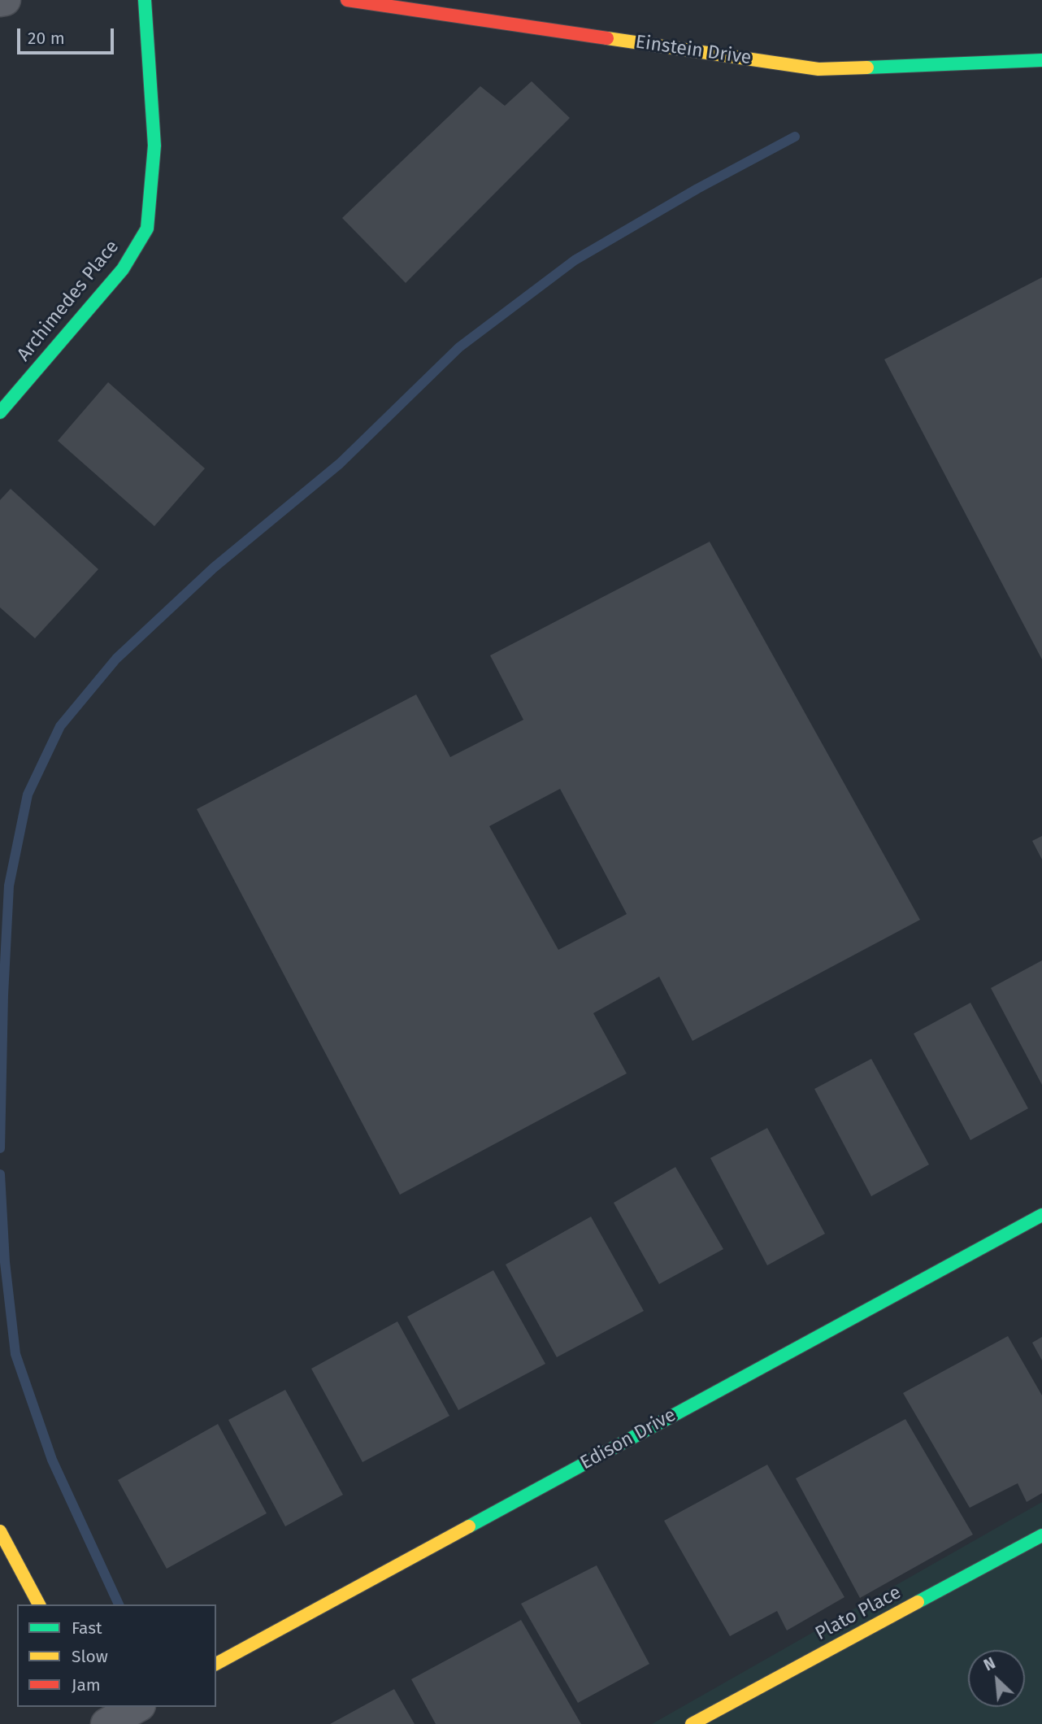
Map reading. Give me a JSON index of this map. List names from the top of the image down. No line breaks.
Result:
{"streets":{"street":["Einstein Drive","Archimedes Place","Edison Drive","Plato Place"]},"legend":["Fast","Slow","Jam"],"scale_bar":"20 m","north":"top left"}
